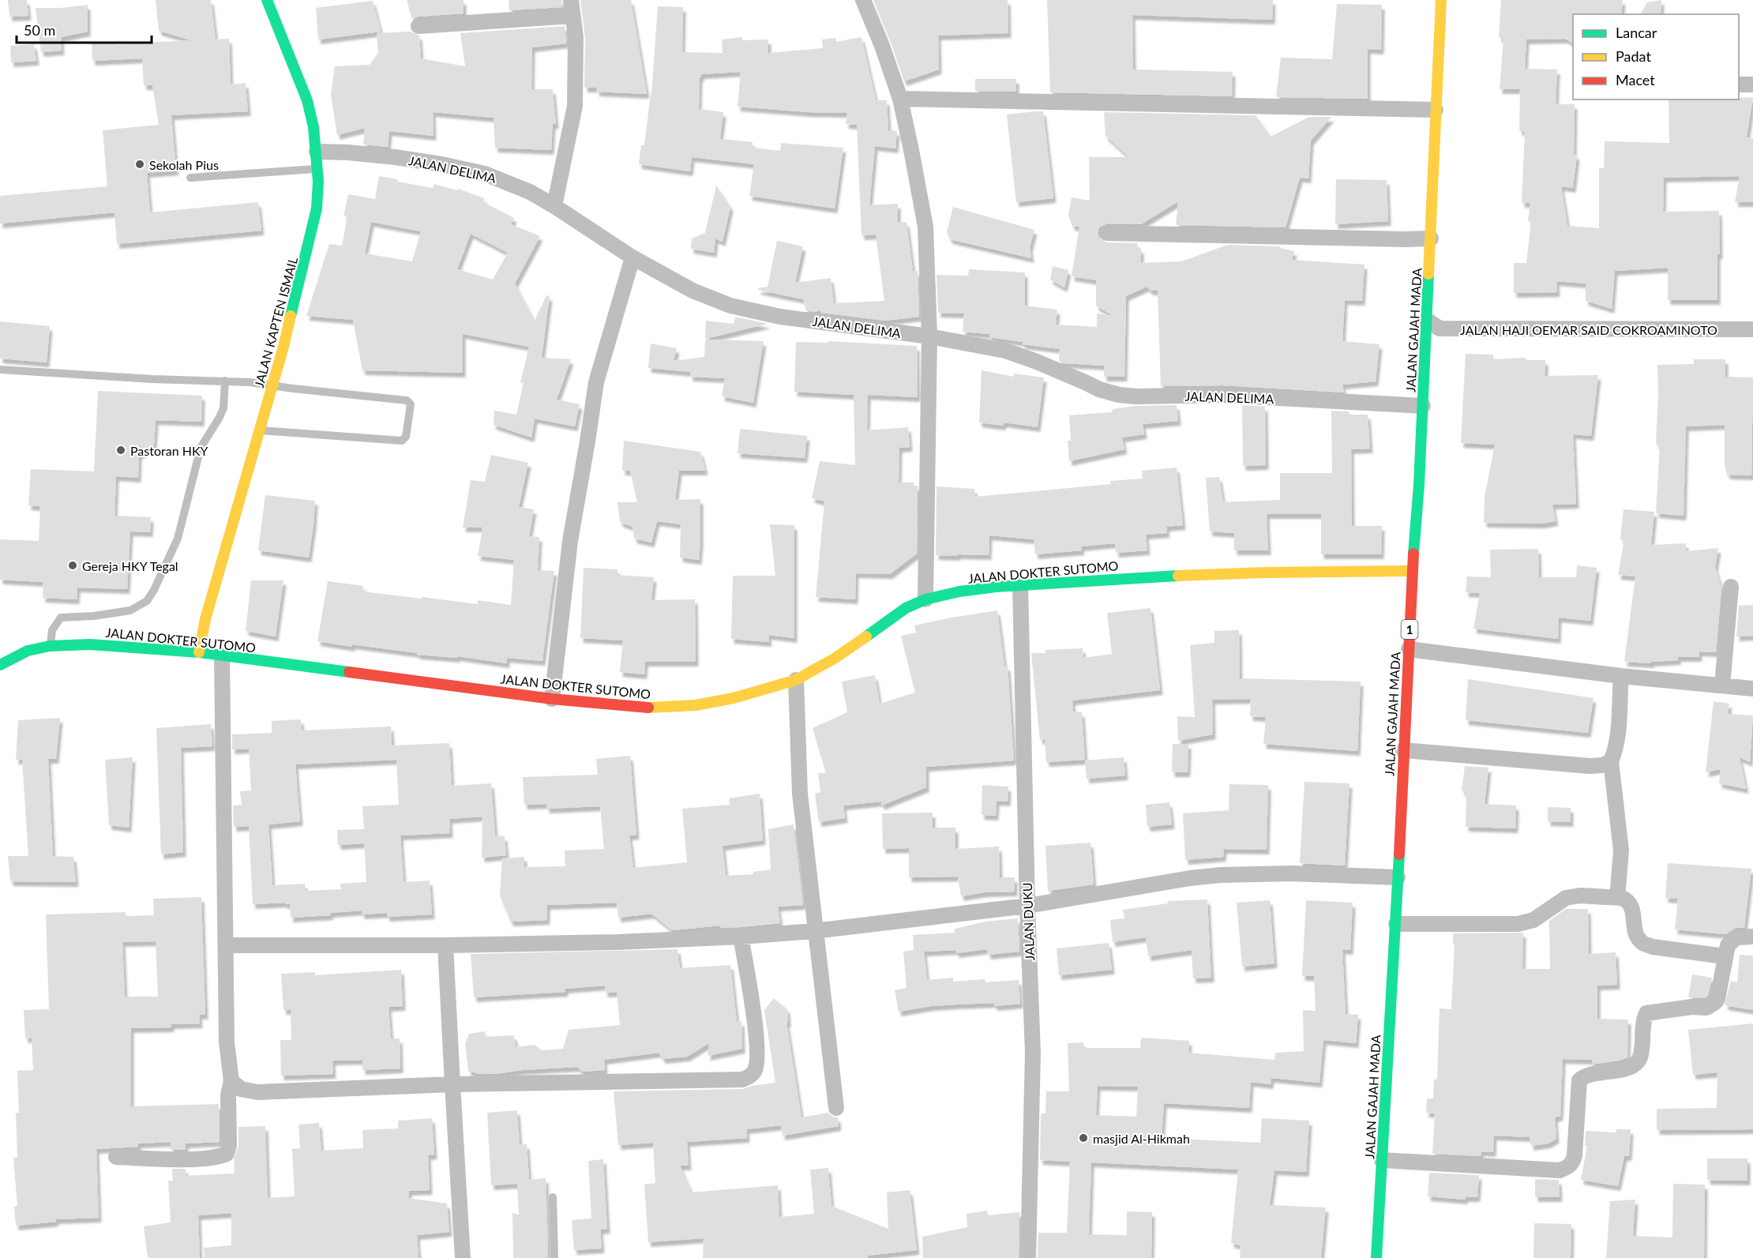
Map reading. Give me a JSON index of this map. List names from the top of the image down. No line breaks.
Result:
{"streets":{"main road":["JALAN KAPTEN ISMAIL","JALAN GAJAH MADA","JALAN DOKTER SUTOMO","1"],"street":["JALAN DELIMA","JALAN HAJI OEMAR SAID COKROAMINOTO","JALAN DUKU"]},"crossings":[["JALAN DELIMA","JALAN KAPTEN ISMAIL"],["JALAN DELIMA","JALAN GAJAH MADA"],["JALAN KAPTEN ISMAIL","JALAN DOKTER SUTOMO"],["JALAN HAJI OEMAR SAID COKROAMINOTO","JALAN GAJAH MADA"],["JALAN GAJAH MADA","JALAN DOKTER SUTOMO"],["JALAN DOKTER SUTOMO","JALAN DUKU"]],"places":["Sekolah Pius","Pastoran HKY","Gereja HKY Tegal","masjid Al-Hikmah"],"legend":["Lancar","Padat","Macet"],"scale_bar":"50 m"}
